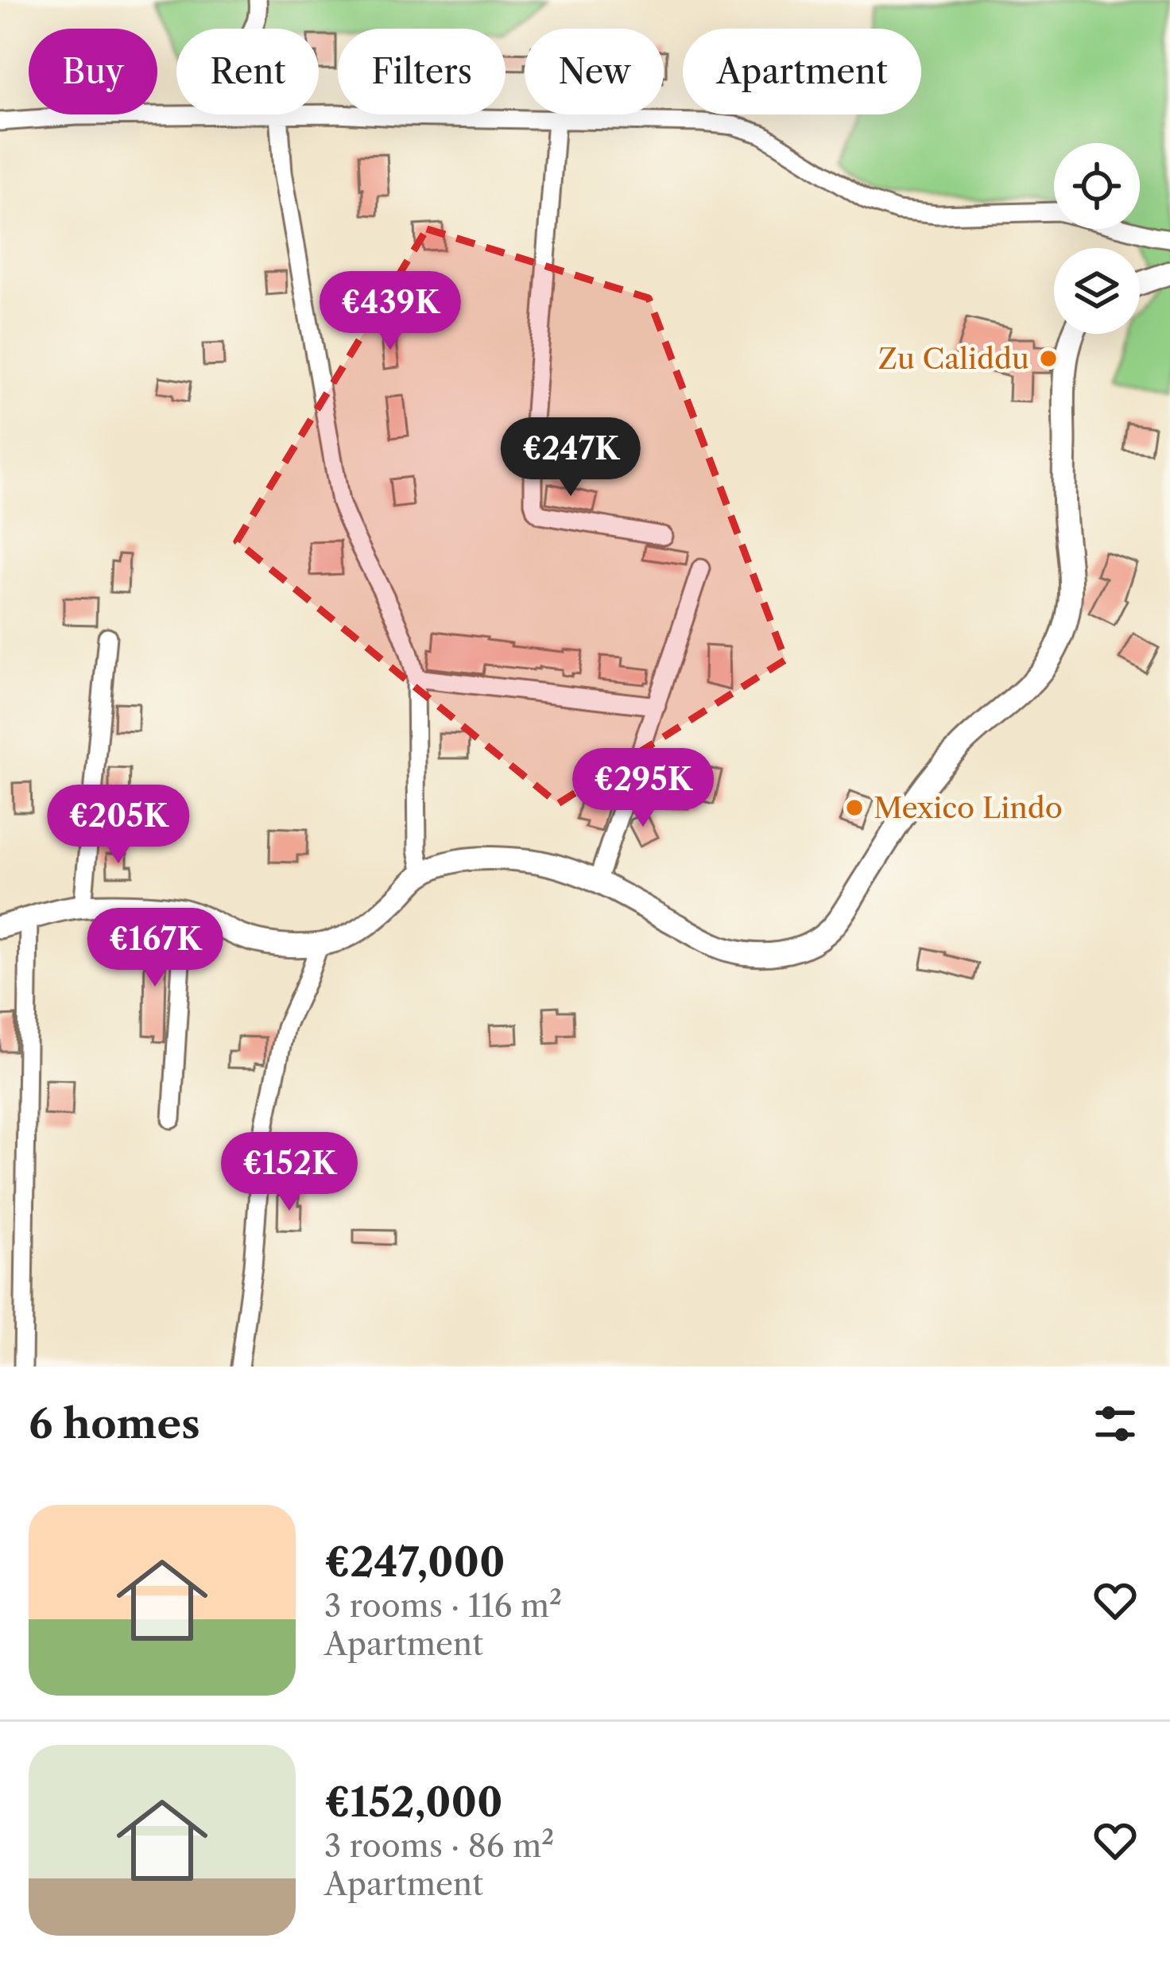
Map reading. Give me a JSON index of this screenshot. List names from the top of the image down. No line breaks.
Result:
{"places":["Zu Caliddu","Mexico Lindo"],"page":{"chip":["Buy","Rent","Filters","New","Apartment"],"price":["€439K","€247K","€295K","€205K","€167K","€152K"],"heading":"6 homes","list":[{"name":"€247,000","note":"3 rooms · 116 m² · Apartment"},{"name":"€152,000","note":"3 rooms · 86 m² · Apartment"}]}}
